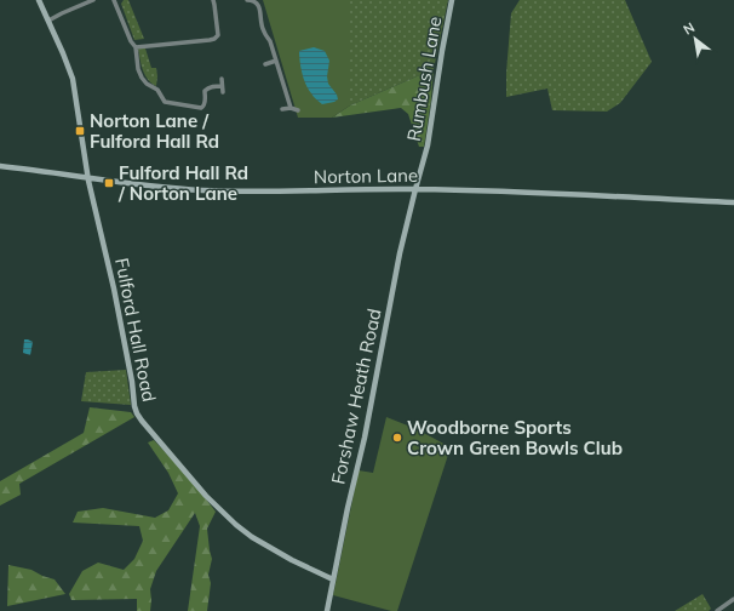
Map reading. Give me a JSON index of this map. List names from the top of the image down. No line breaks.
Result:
{"streets":{"street":["Rumbush Lane","Norton Lane","Fulford Hall Road","Forshaw Heath Road"]},"crossings":[["Rumbush Lane","Norton Lane"],["Rumbush Lane","Forshaw Heath Road"],["Norton Lane","Fulford Hall Road"],["Norton Lane","Forshaw Heath Road"],["Fulford Hall Road","Forshaw Heath Road"]],"places":{"transit":["Norton Lane / Fulford Hall Rd","Fulford Hall Rd / Norton Lane"],"other":["Woodborne Sports Crown Green Bowls Club"]},"north":"top left"}
